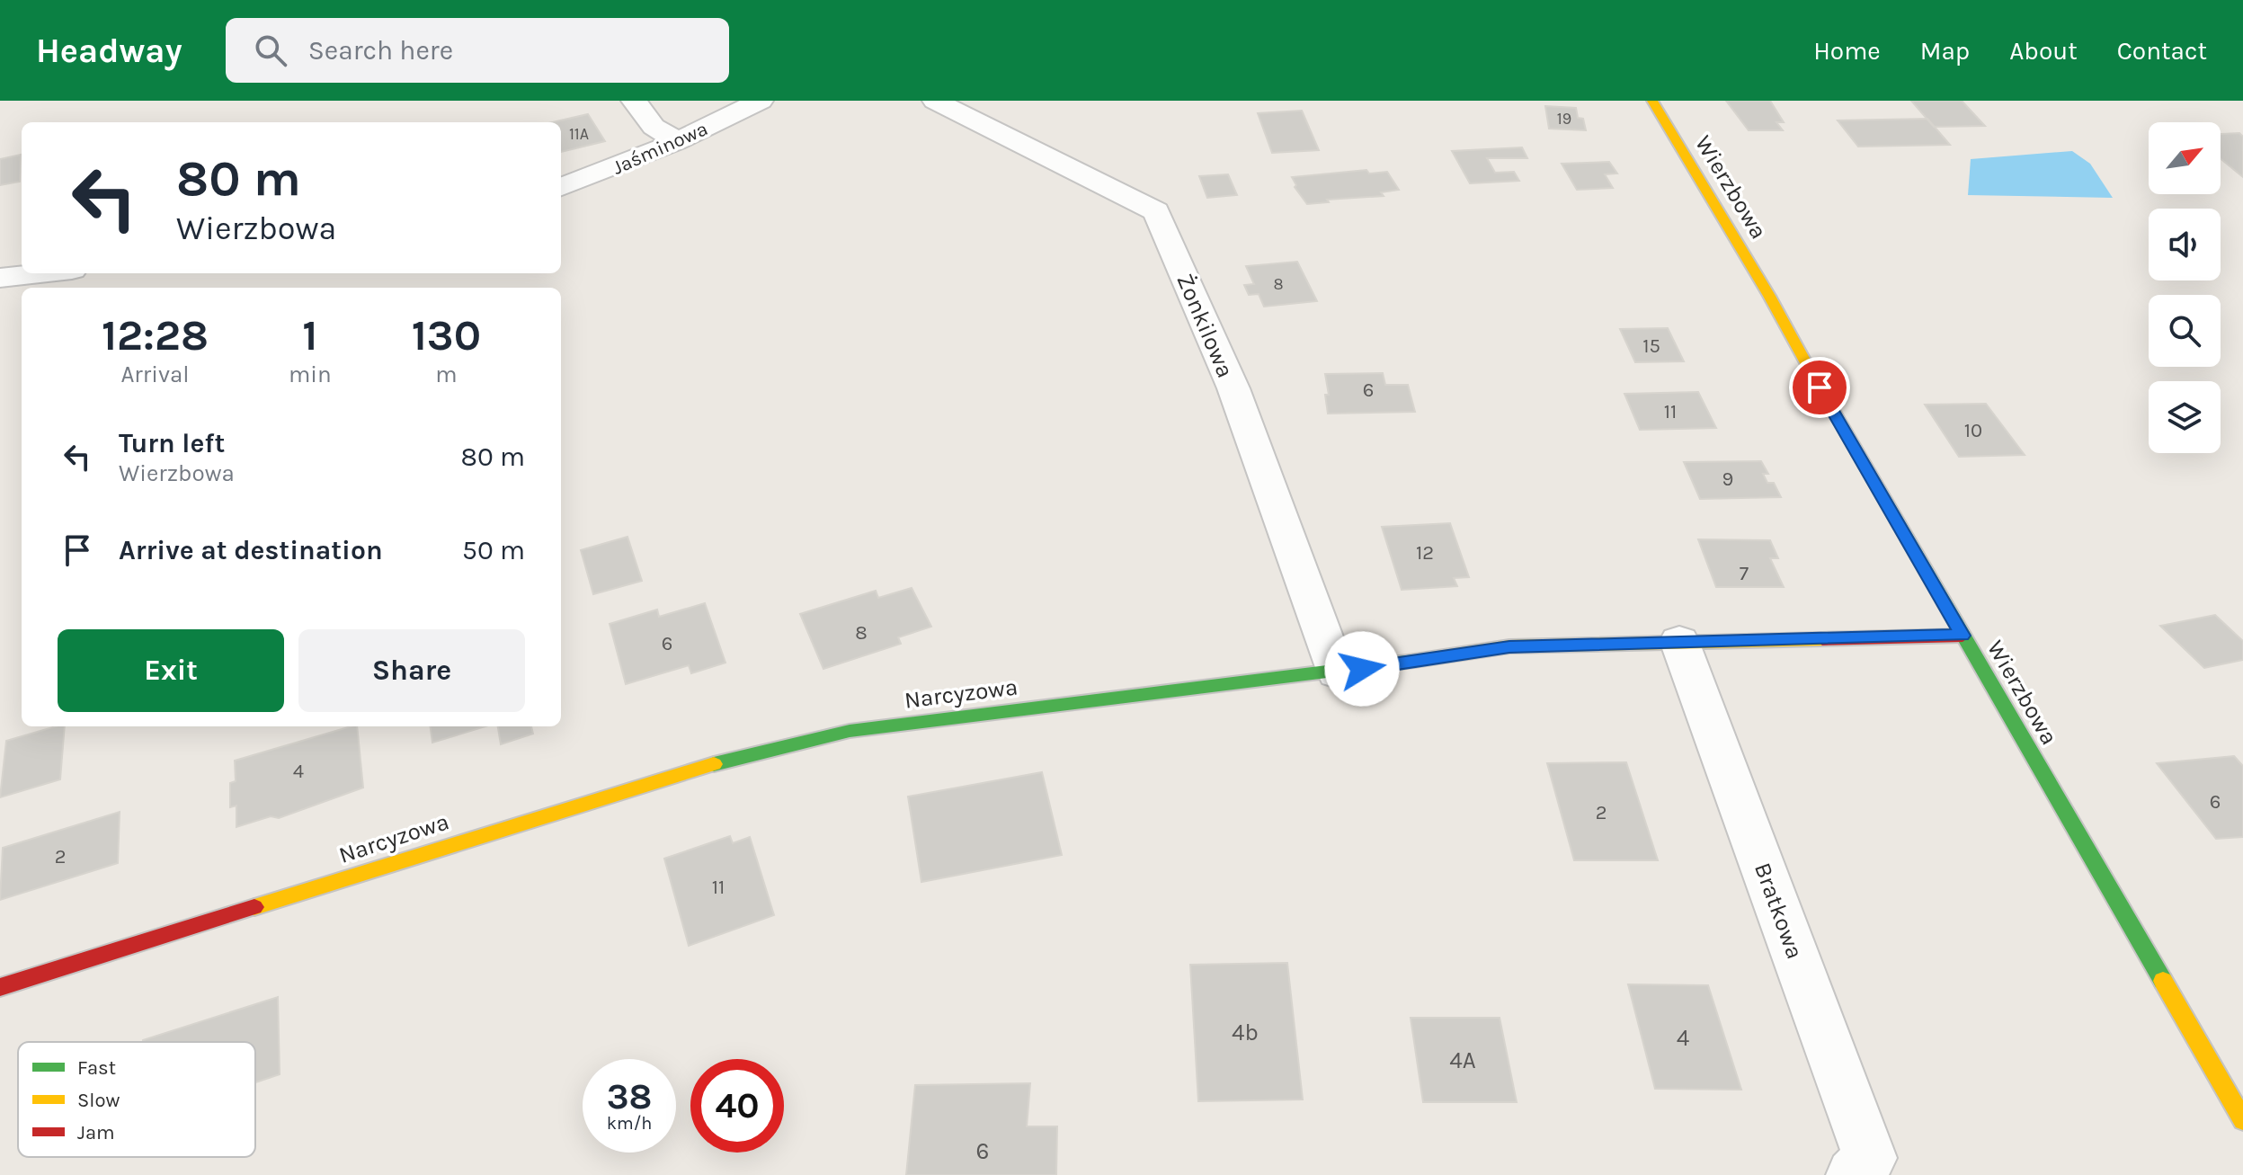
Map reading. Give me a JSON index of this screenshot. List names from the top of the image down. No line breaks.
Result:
{"streets":{"street":["Jaśminowa","Wierzbowa","Żonkilowa","Narcyzowa","Bratkowa"]},"crossings":[["Wierzbowa","Narcyzowa"],["Żonkilowa","Narcyzowa"],["Narcyzowa","Bratkowa"]],"house_numbers":["19","11A","8","15","6","11","10","9","12","7","8","6","4","6","2","2","11","4b","4","4A","6"],"legend":["Fast","Slow","Jam"],"north":"top right","page":{"header":"Headway","search":"Search here","nav":["Home","Map","About","Contact"],"turn":["80 m","Wierzbowa"],"eta":["12:28","Arrival","1","min","130","m"],"list":[{"name":"Turn left","note":"Wierzbowa","value":"80 m"},{"name":"Arrive at destination","value":"50 m"}],"buttons":["Exit","Share"],"speed":"38 km/h","limit":"40"}}
